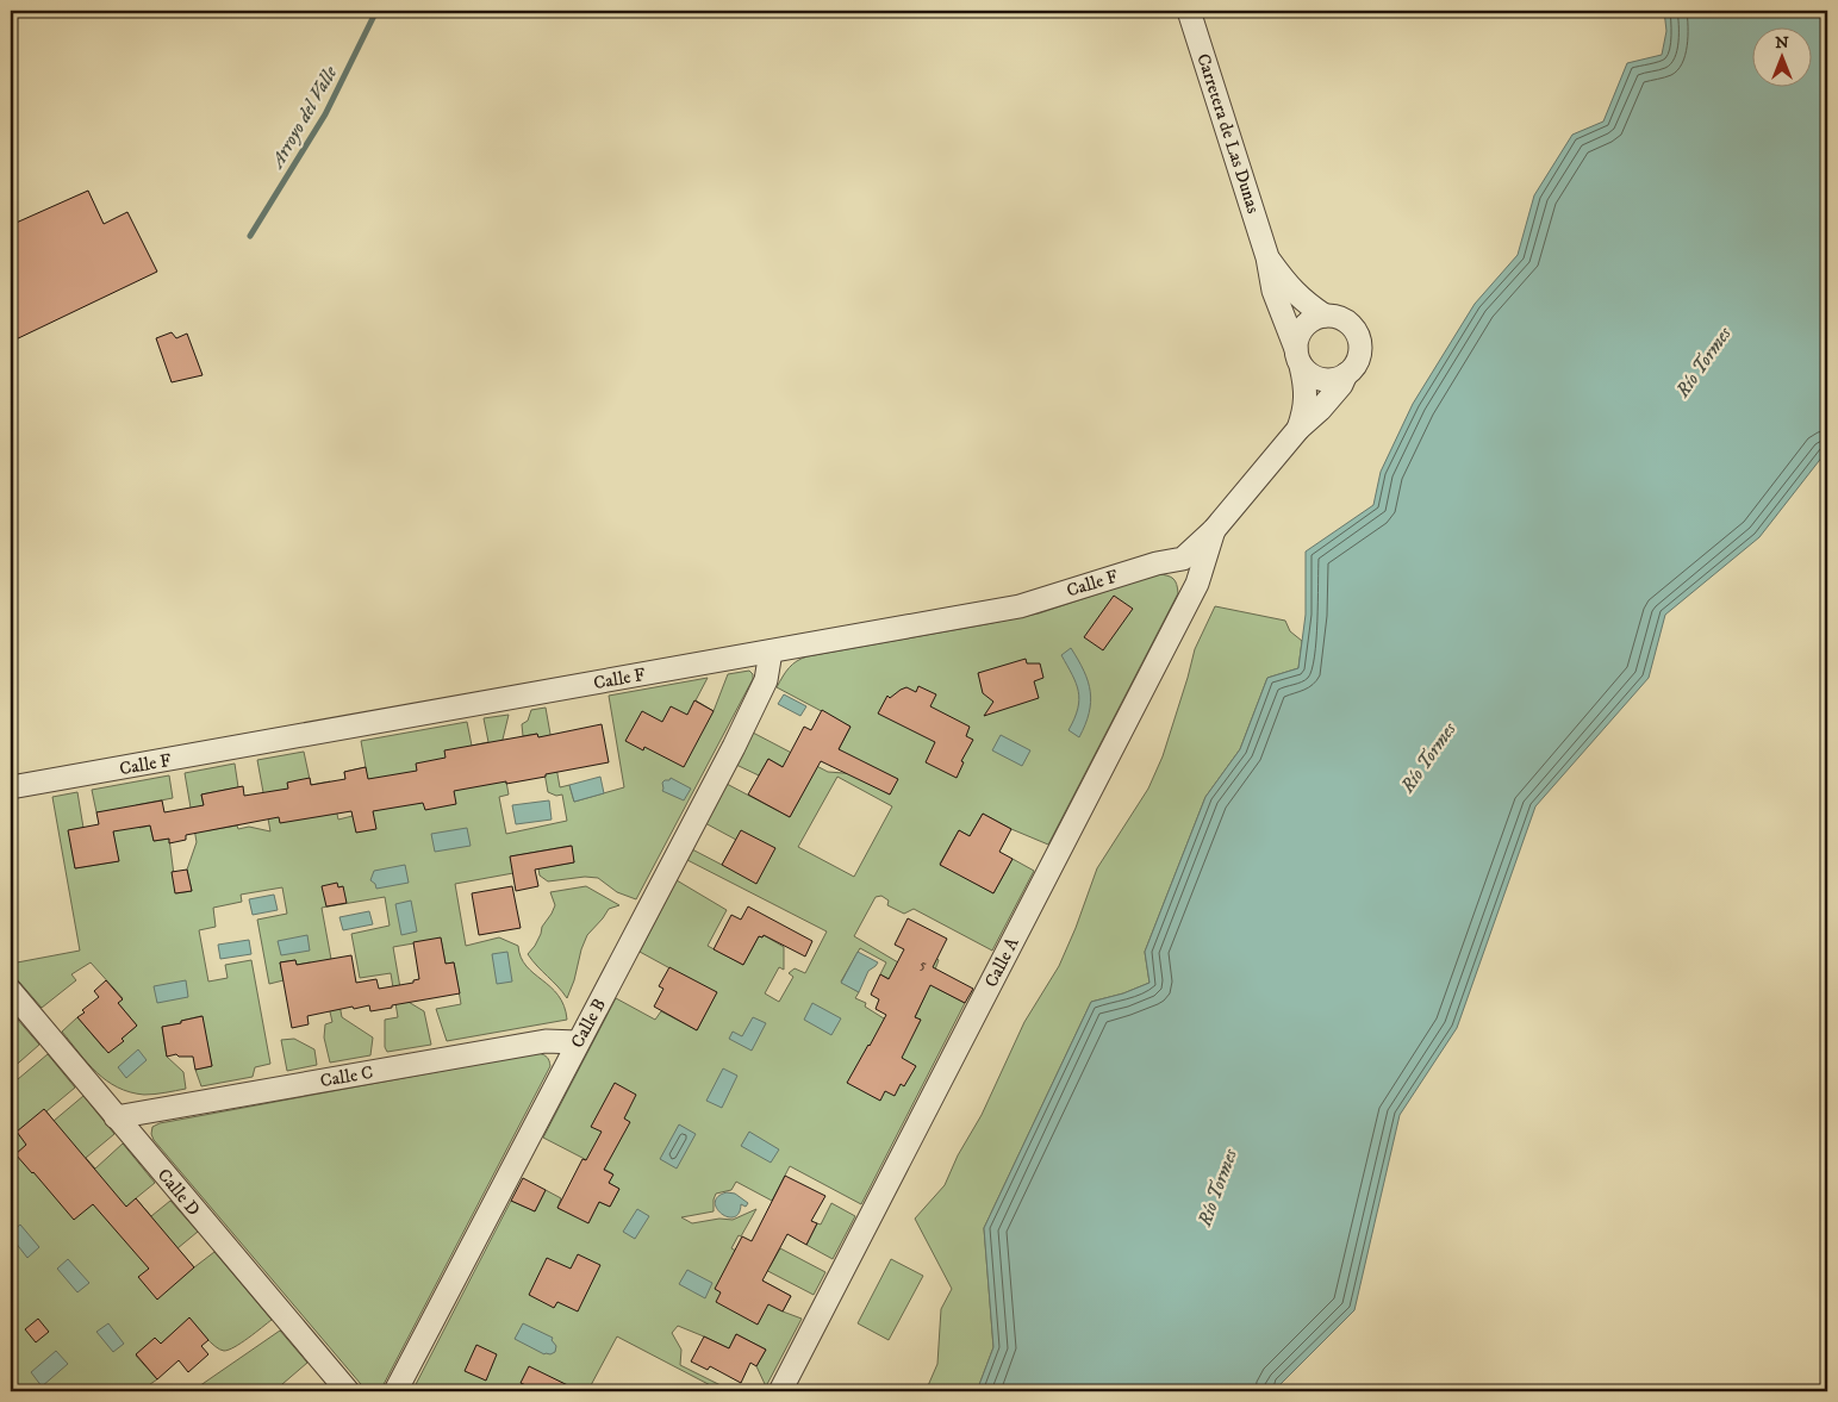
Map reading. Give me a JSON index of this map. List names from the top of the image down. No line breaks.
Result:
{"streets":{"street":["Carretera de Las Dunas","Calle F","Calle A","Calle B","Calle C","Calle D"]},"crossings":[["Carretera de Las Dunas","Calle F"],["Carretera de Las Dunas","Calle A"],["Calle F","Calle A"],["Calle F","Calle B"],["Calle B","Calle C"],["Calle C","Calle D"]],"water":["Arroyo del Valle","Río Tormes"],"house_numbers":["5"],"north":"top"}
